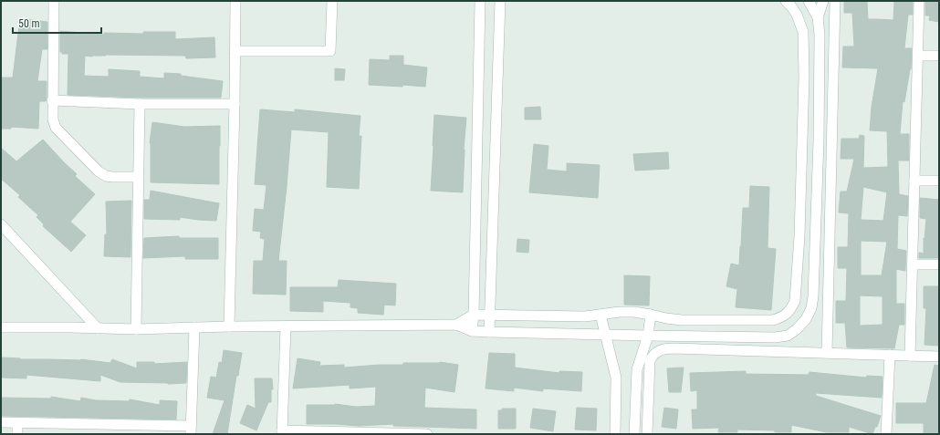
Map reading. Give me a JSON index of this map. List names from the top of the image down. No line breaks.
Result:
{"scale_bar":"50 m"}
